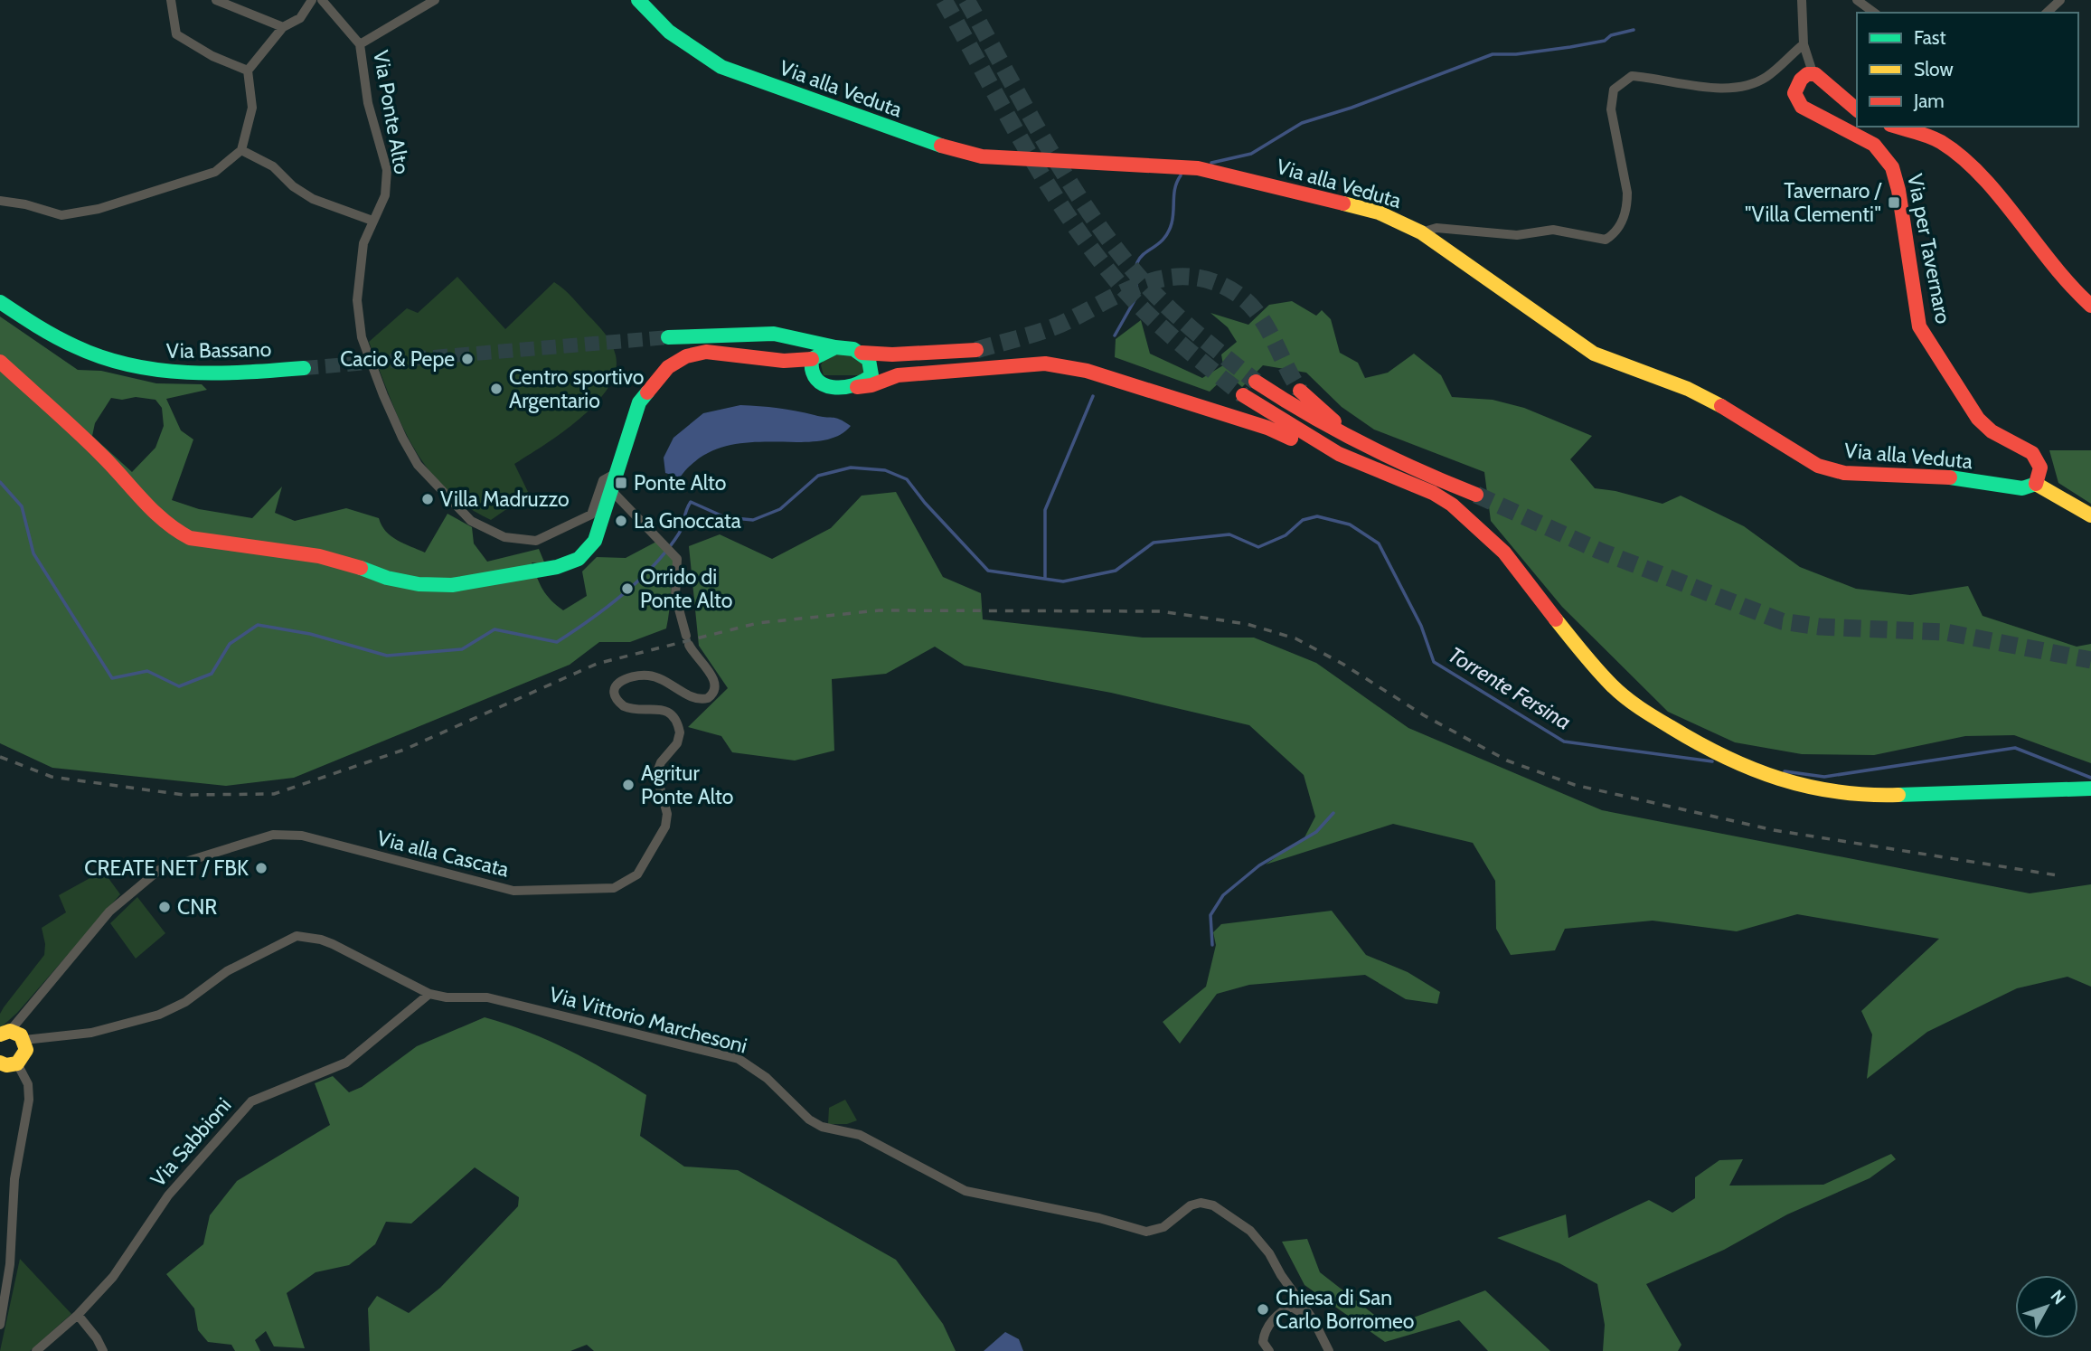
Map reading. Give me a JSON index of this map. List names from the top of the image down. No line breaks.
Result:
{"streets":{"main road":["Via alla Veduta","Via per Tavernaro","Via Bassano"],"street":["Via Ponte Alto","Via alla Cascata","Via Vittorio Marchesoni","Via Sabbioni"]},"crossings":[["Via alla Veduta","Via per Tavernaro"],["Via Ponte Alto","Via alla Cascata"],["Via Vittorio Marchesoni","Via Sabbioni"]],"water":["Torrente Fersina"],"places":{"transit":["Tavernaro / \"Villa Clementi\"","Ponte Alto"],"other":["Cacio & Pepe","Centro sportivo Argentario","Villa Madruzzo","La Gnoccata","Orrido di Ponte Alto","Agritur Ponte Alto","CREATE NET / FBK","CNR","Chiesa di San Carlo Borromeo"]},"legend":["Fast","Slow","Jam"],"north":"top right"}
